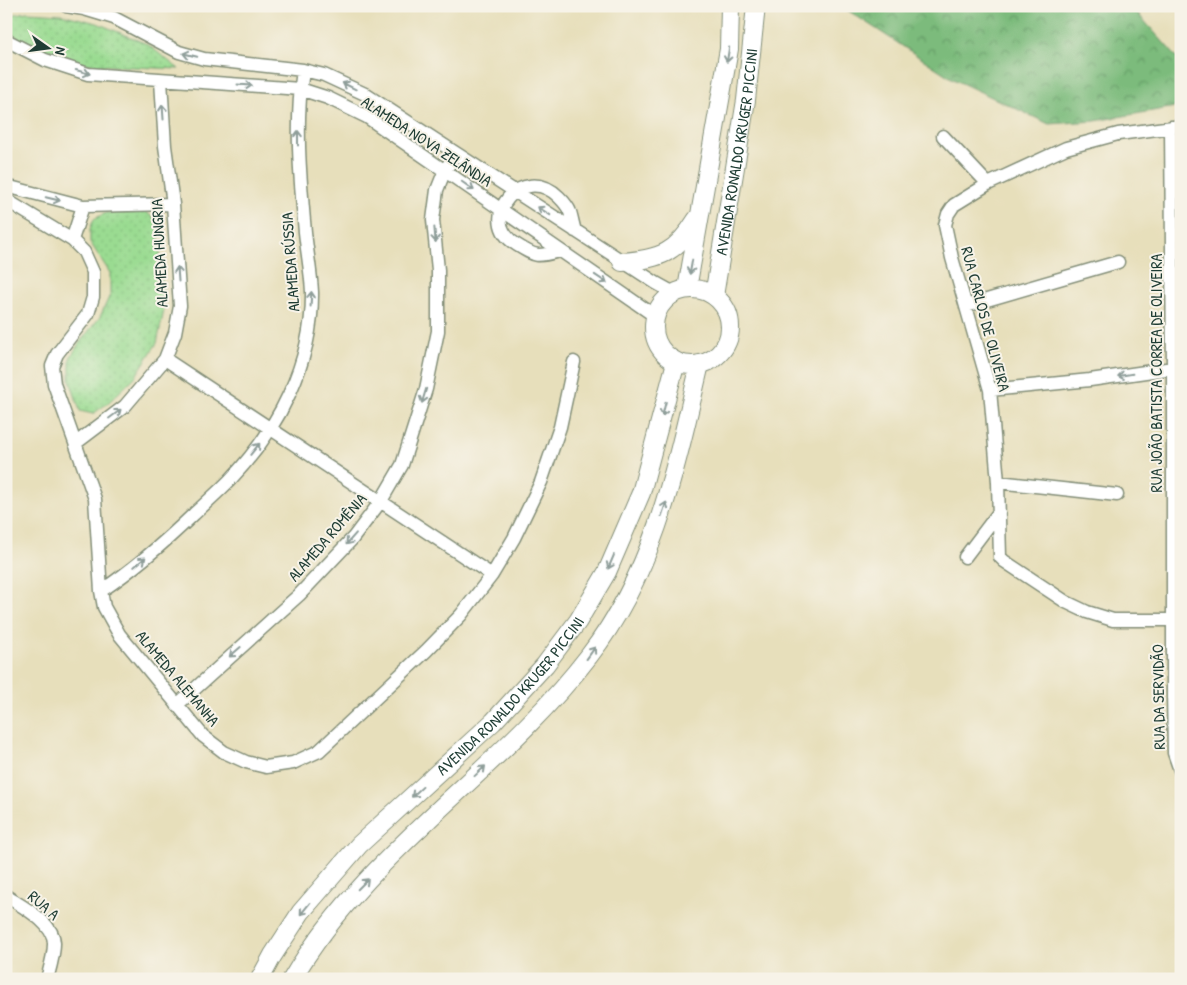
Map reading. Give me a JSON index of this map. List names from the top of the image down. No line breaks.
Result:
{"streets":{"main road":["AVENIDA RONALDO KRUGER PICCINI"],"street":["ALAMEDA NOVA ZELÃNDIA","ALAMEDA HUNGRIA","ALAMEDA RÚSSIA","RUA CARLOS DE OLIVEIRA","RUA JOÃO BATISTA CORREA DE OLIVEIRA","ALAMEDA ROMÊNIA","ALAMEDA ALEMANHA","RUA DA SERVIDÃO","RUA A"]},"crossings":[["ALAMEDA NOVA ZELÃNDIA","AVENIDA RONALDO KRUGER PICCINI"],["ALAMEDA NOVA ZELÃNDIA","ALAMEDA HUNGRIA"],["ALAMEDA NOVA ZELÃNDIA","ALAMEDA RÚSSIA"],["ALAMEDA NOVA ZELÃNDIA","ALAMEDA ROMÊNIA"],["ALAMEDA HUNGRIA","ALAMEDA ALEMANHA"],["ALAMEDA RÚSSIA","ALAMEDA ALEMANHA"],["RUA CARLOS DE OLIVEIRA","RUA JOÃO BATISTA CORREA DE OLIVEIRA"],["RUA CARLOS DE OLIVEIRA","RUA DA SERVIDÃO"],["RUA JOÃO BATISTA CORREA DE OLIVEIRA","RUA DA SERVIDÃO"],["ALAMEDA ROMÊNIA","ALAMEDA ALEMANHA"]],"one_way":["ALAMEDA HUNGRIA","ALAMEDA RÚSSIA","ALAMEDA ROMÊNIA"],"north":"right"}
